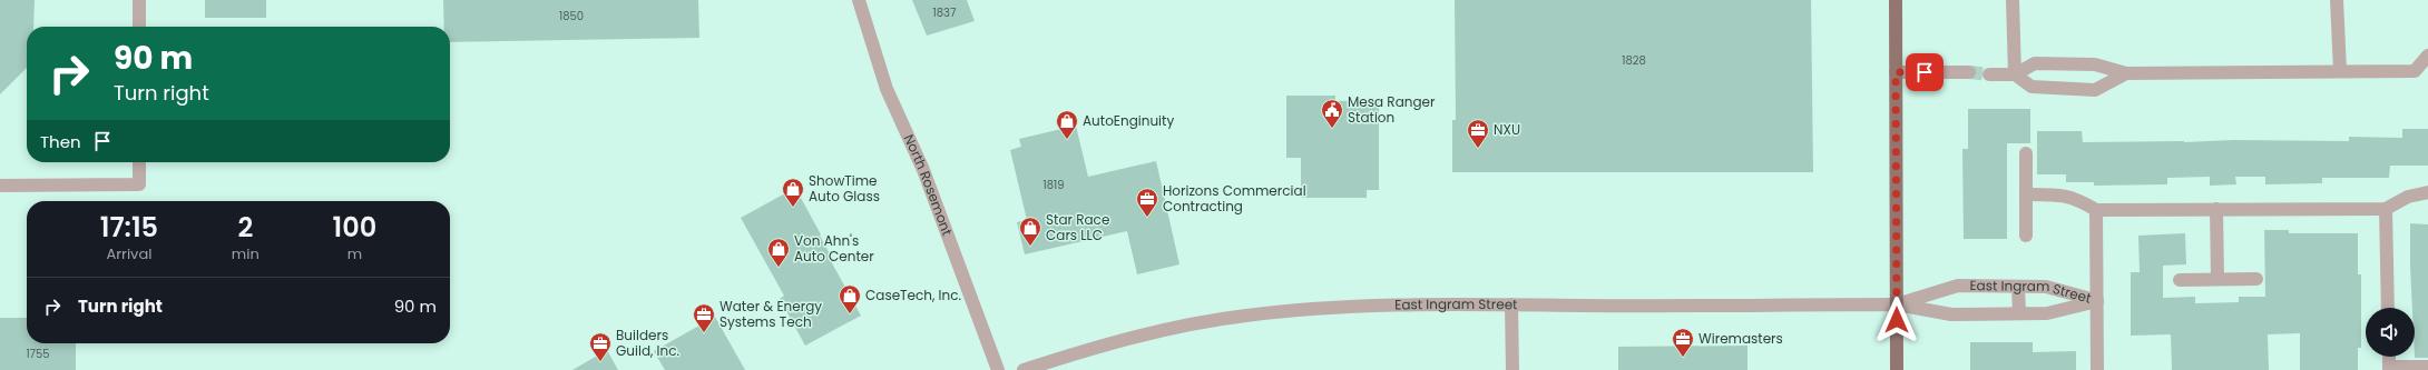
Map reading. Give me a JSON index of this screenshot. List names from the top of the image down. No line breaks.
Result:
{"streets":{"street":["North Rosemont","East Ingram Street"]},"places":{"public building":["Mesa Ranger Station"],"shop":["AutoEnginuity","ShowTime Auto Glass","Star Race Cars LLC","Von Ahn's Auto Center","CaseTech, Inc."],"office":["NXU","Horizons Commercial Contracting","Water & Energy Systems Tech","Wiremasters","Builders Guild, Inc."]},"house_numbers":["1837","1850","1828","1819","1755"],"page":{"turn":["90 m","Turn right"],"then":"Then","eta":["17:15","Arrival","2","min","100","m"],"list":[{"name":"Turn right","value":"90 m"}]}}
